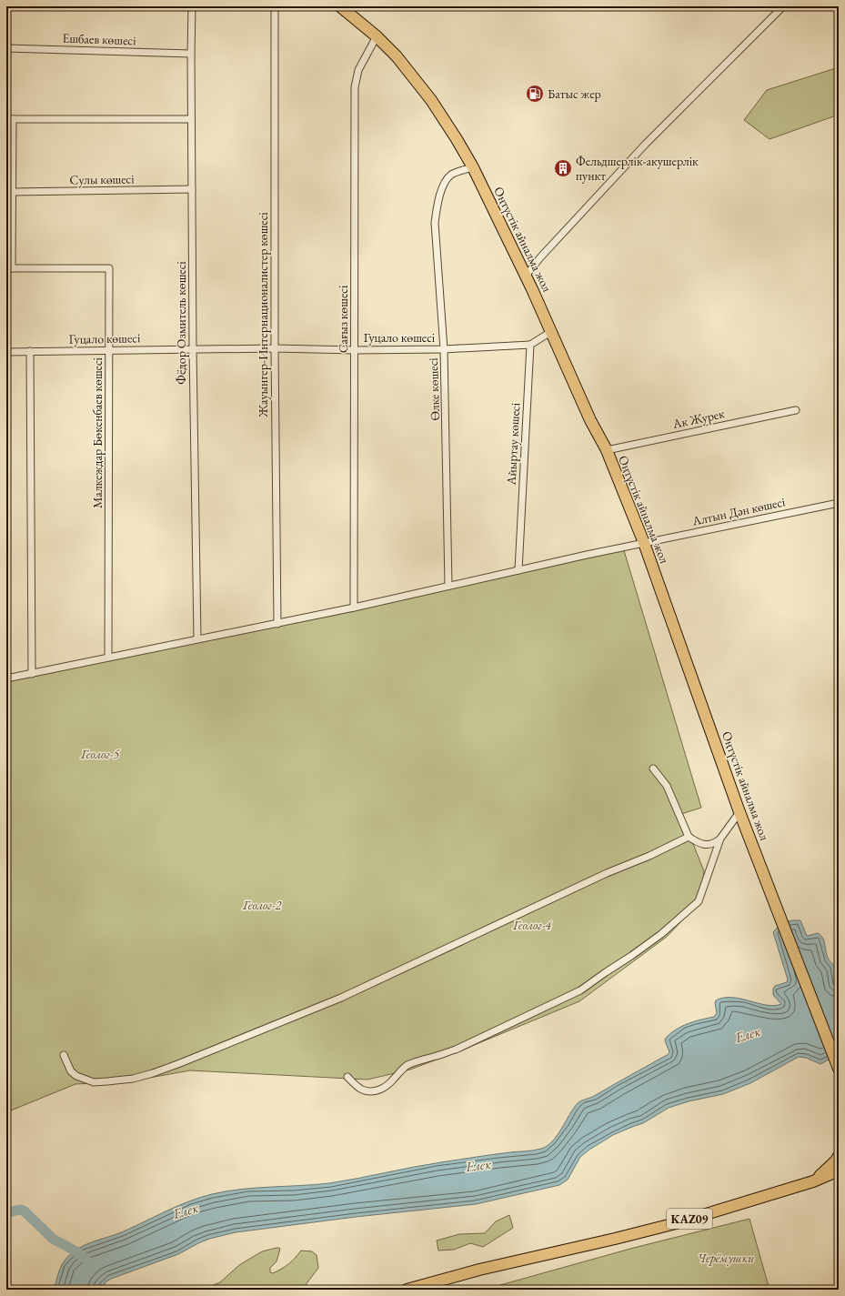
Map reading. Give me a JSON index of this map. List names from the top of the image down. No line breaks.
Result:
{"streets":{"highway":["Оңтүстік айналма жол","KAZ09"],"street":["Ешбаев көшесі","Сулы көшесі","Жауынгер-Интернационалистер көшесі","Сағыз көшесі","Фёдор Озмитель көшесі","Гуцало көшесі","Өлке көшесі","Ак Журек","Малкеждар Бөкенбаев көшесі","Айыртау көшесі","Алтын Дән көшесі"]},"crossings":[["Ешбаев көшесі","Фёдор Озмитель көшесі"],["Сулы көшесі","Фёдор Озмитель көшесі"],["Оңтүстік айналма жол","Сағыз көшесі"],["Оңтүстік айналма жол","Өлке көшесі"],["Оңтүстік айналма жол","Ак Журек"],["Оңтүстік айналма жол","Алтын Дән көшесі"],["Жауынгер-Интернационалистер көшесі","Гуцало көшесі"],["Жауынгер-Интернационалистер көшесі","Алтын Дән көшесі"],["Сағыз көшесі","Гуцало көшесі"],["Сағыз көшесі","Алтын Дән көшесі"],["Фёдор Озмитель көшесі","Гуцало көшесі"],["Фёдор Озмитель көшесі","Алтын Дән көшесі"],["Гуцало көшесі","Өлке көшесі"],["Гуцало көшесі","Малкеждар Бөкенбаев көшесі"],["Гуцало көшесі","Айыртау көшесі"],["Өлке көшесі","Алтын Дән көшесі"],["Малкеждар Бөкенбаев көшесі","Алтын Дән көшесі"],["Айыртау көшесі","Алтын Дән көшесі"]],"water":["Елек"],"parks":["Геолог-5","Геолог-2","Геолог-4","Черёмушки"],"places":{"fuel station":["Батыс жер"],"building":["Фельдшерлік-акушерлік пункт"]}}
